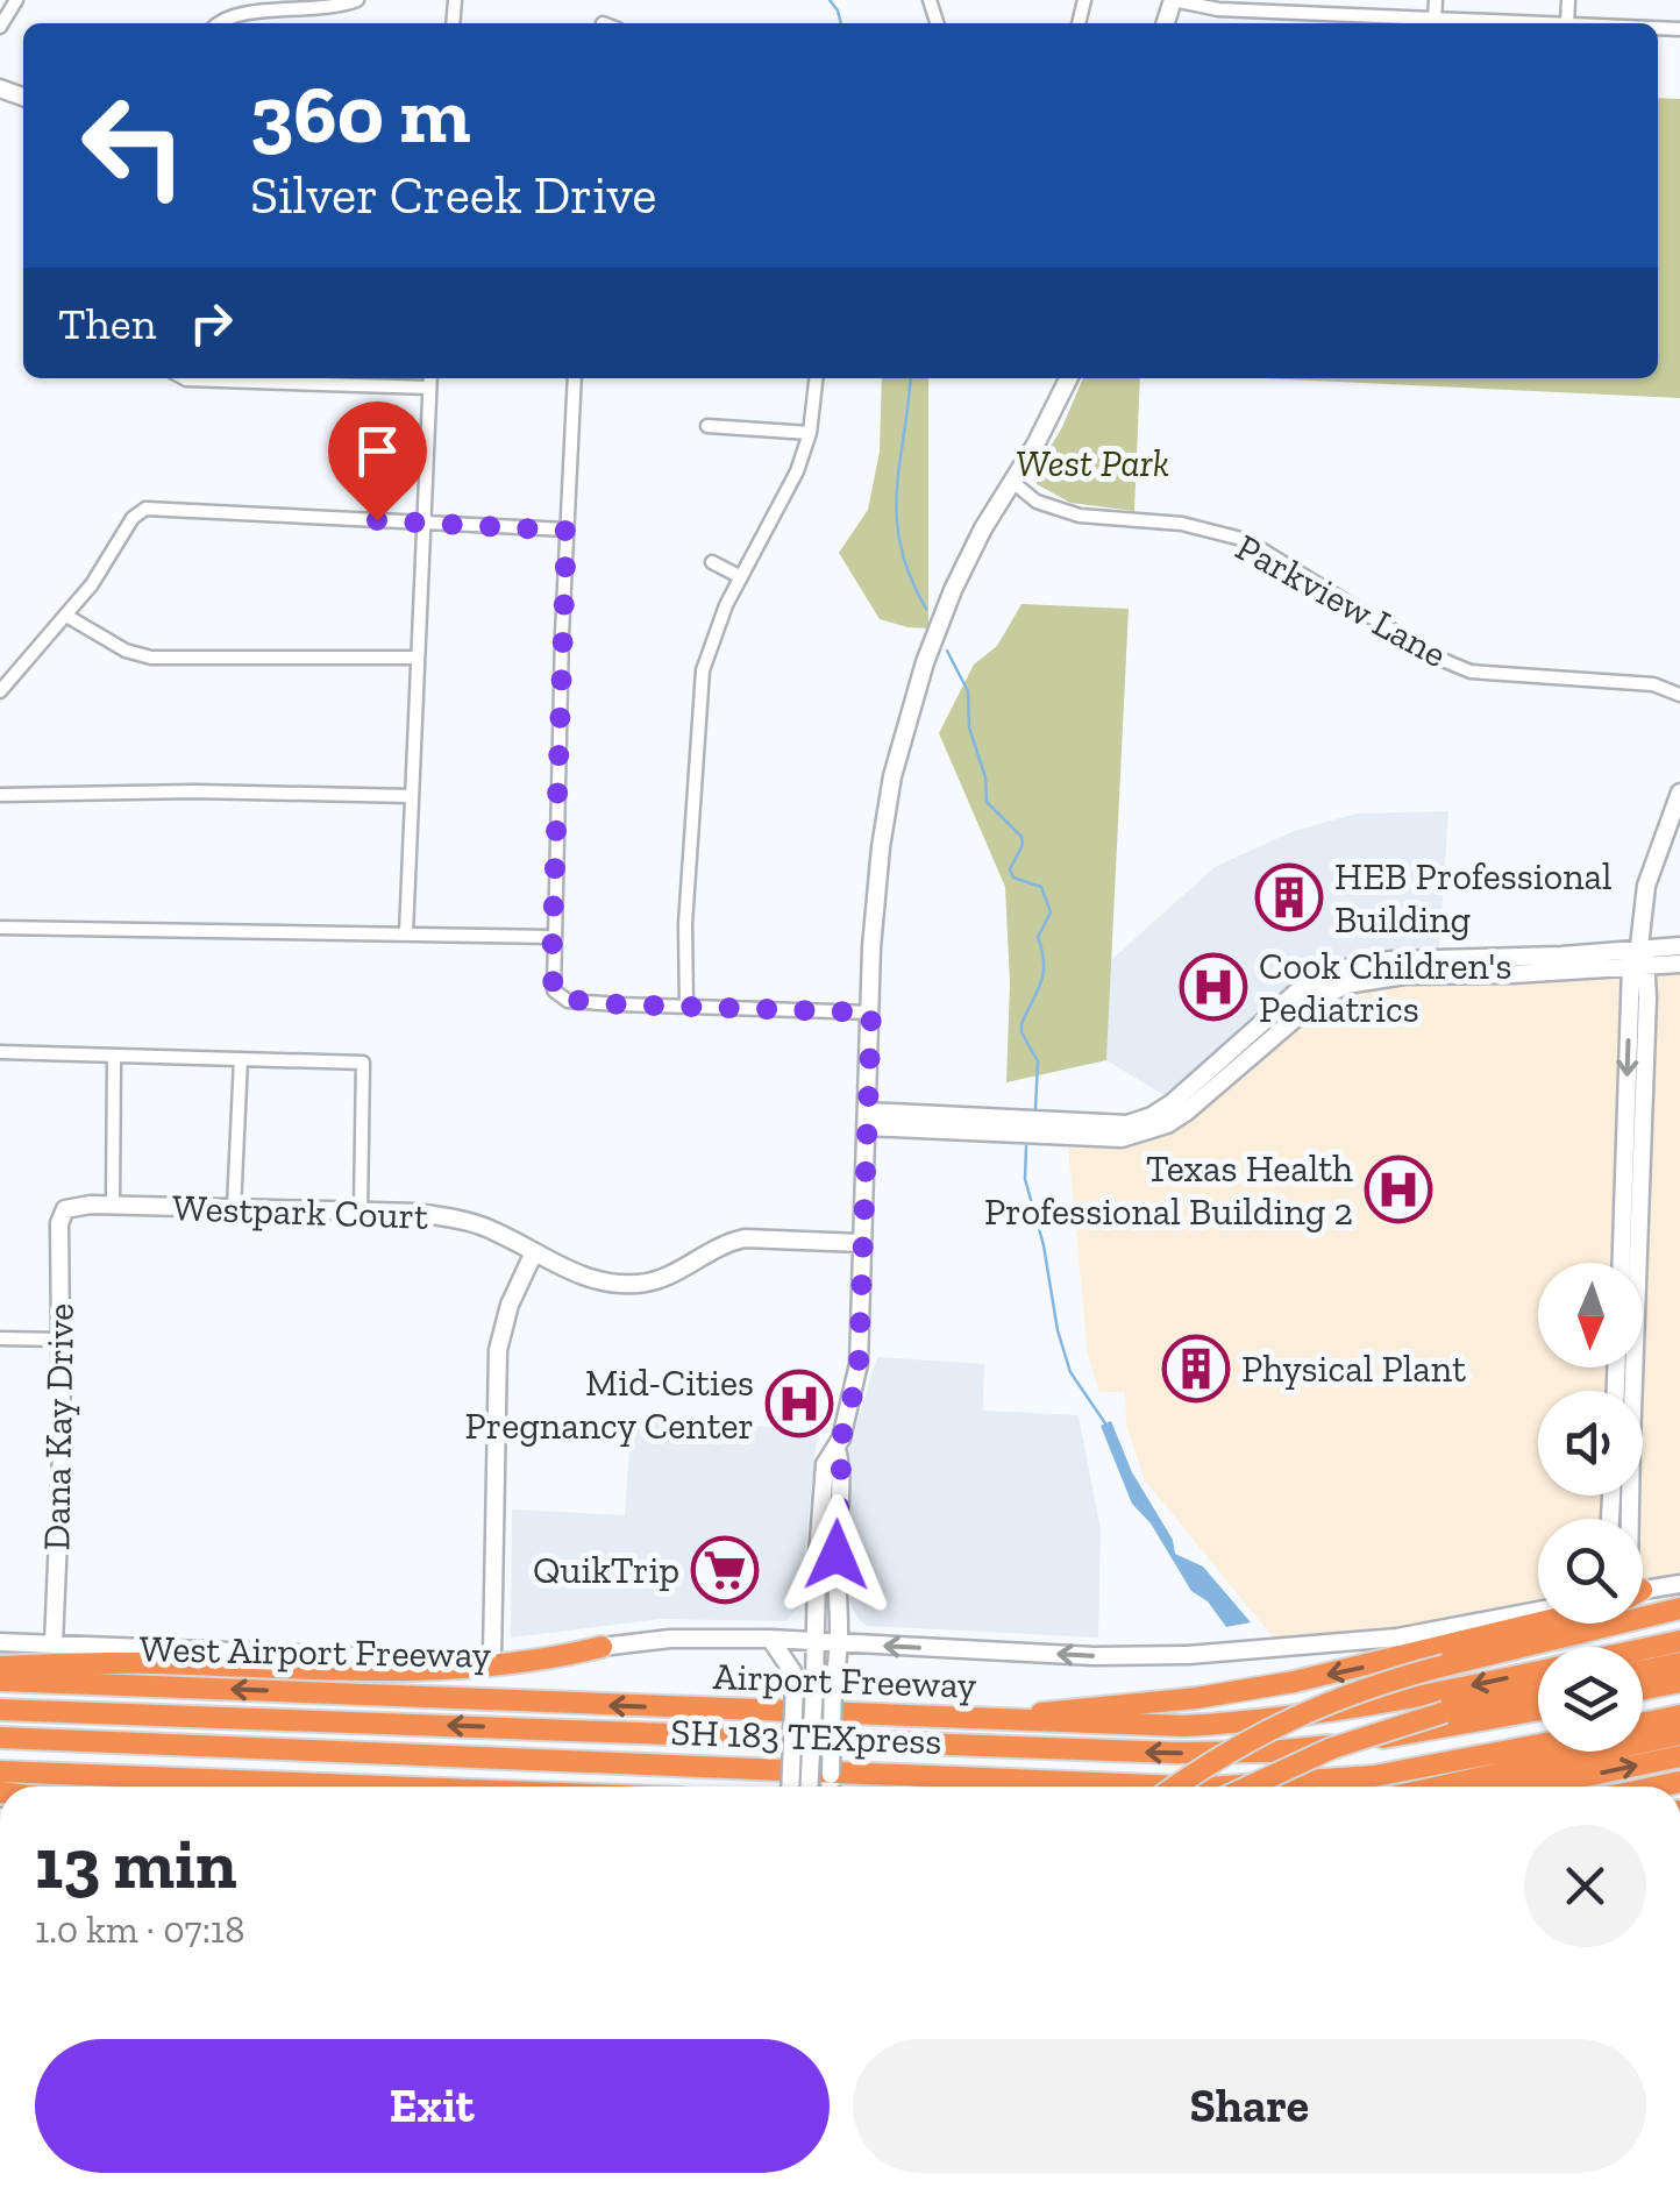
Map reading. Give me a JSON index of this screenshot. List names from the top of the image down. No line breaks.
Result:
{"streets":{"highway":["Airport Freeway","SH 183 TEXpress"],"street":["Parkview Lane","Westpark Court","Dana Kay Drive","West Airport Freeway"]},"crossings":[["Westpark Court","Dana Kay Drive"],["Dana Kay Drive","West Airport Freeway"]],"one_way":["West Airport Freeway"],"parks":["West Park"],"places":{"building":["HEB Professional Building","Physical Plant"],"hospital":["Cook Children's Pediatrics","Texas Health Professional Building 2","Mid-Cities Pregnancy Center"],"supermarket":["QuikTrip"]},"north":"bottom","page":{"turn":["360 m","Silver Creek Drive"],"then":"Then","heading":["13 min","1.0 km · 07:18"],"buttons":["Exit","Share"]}}
